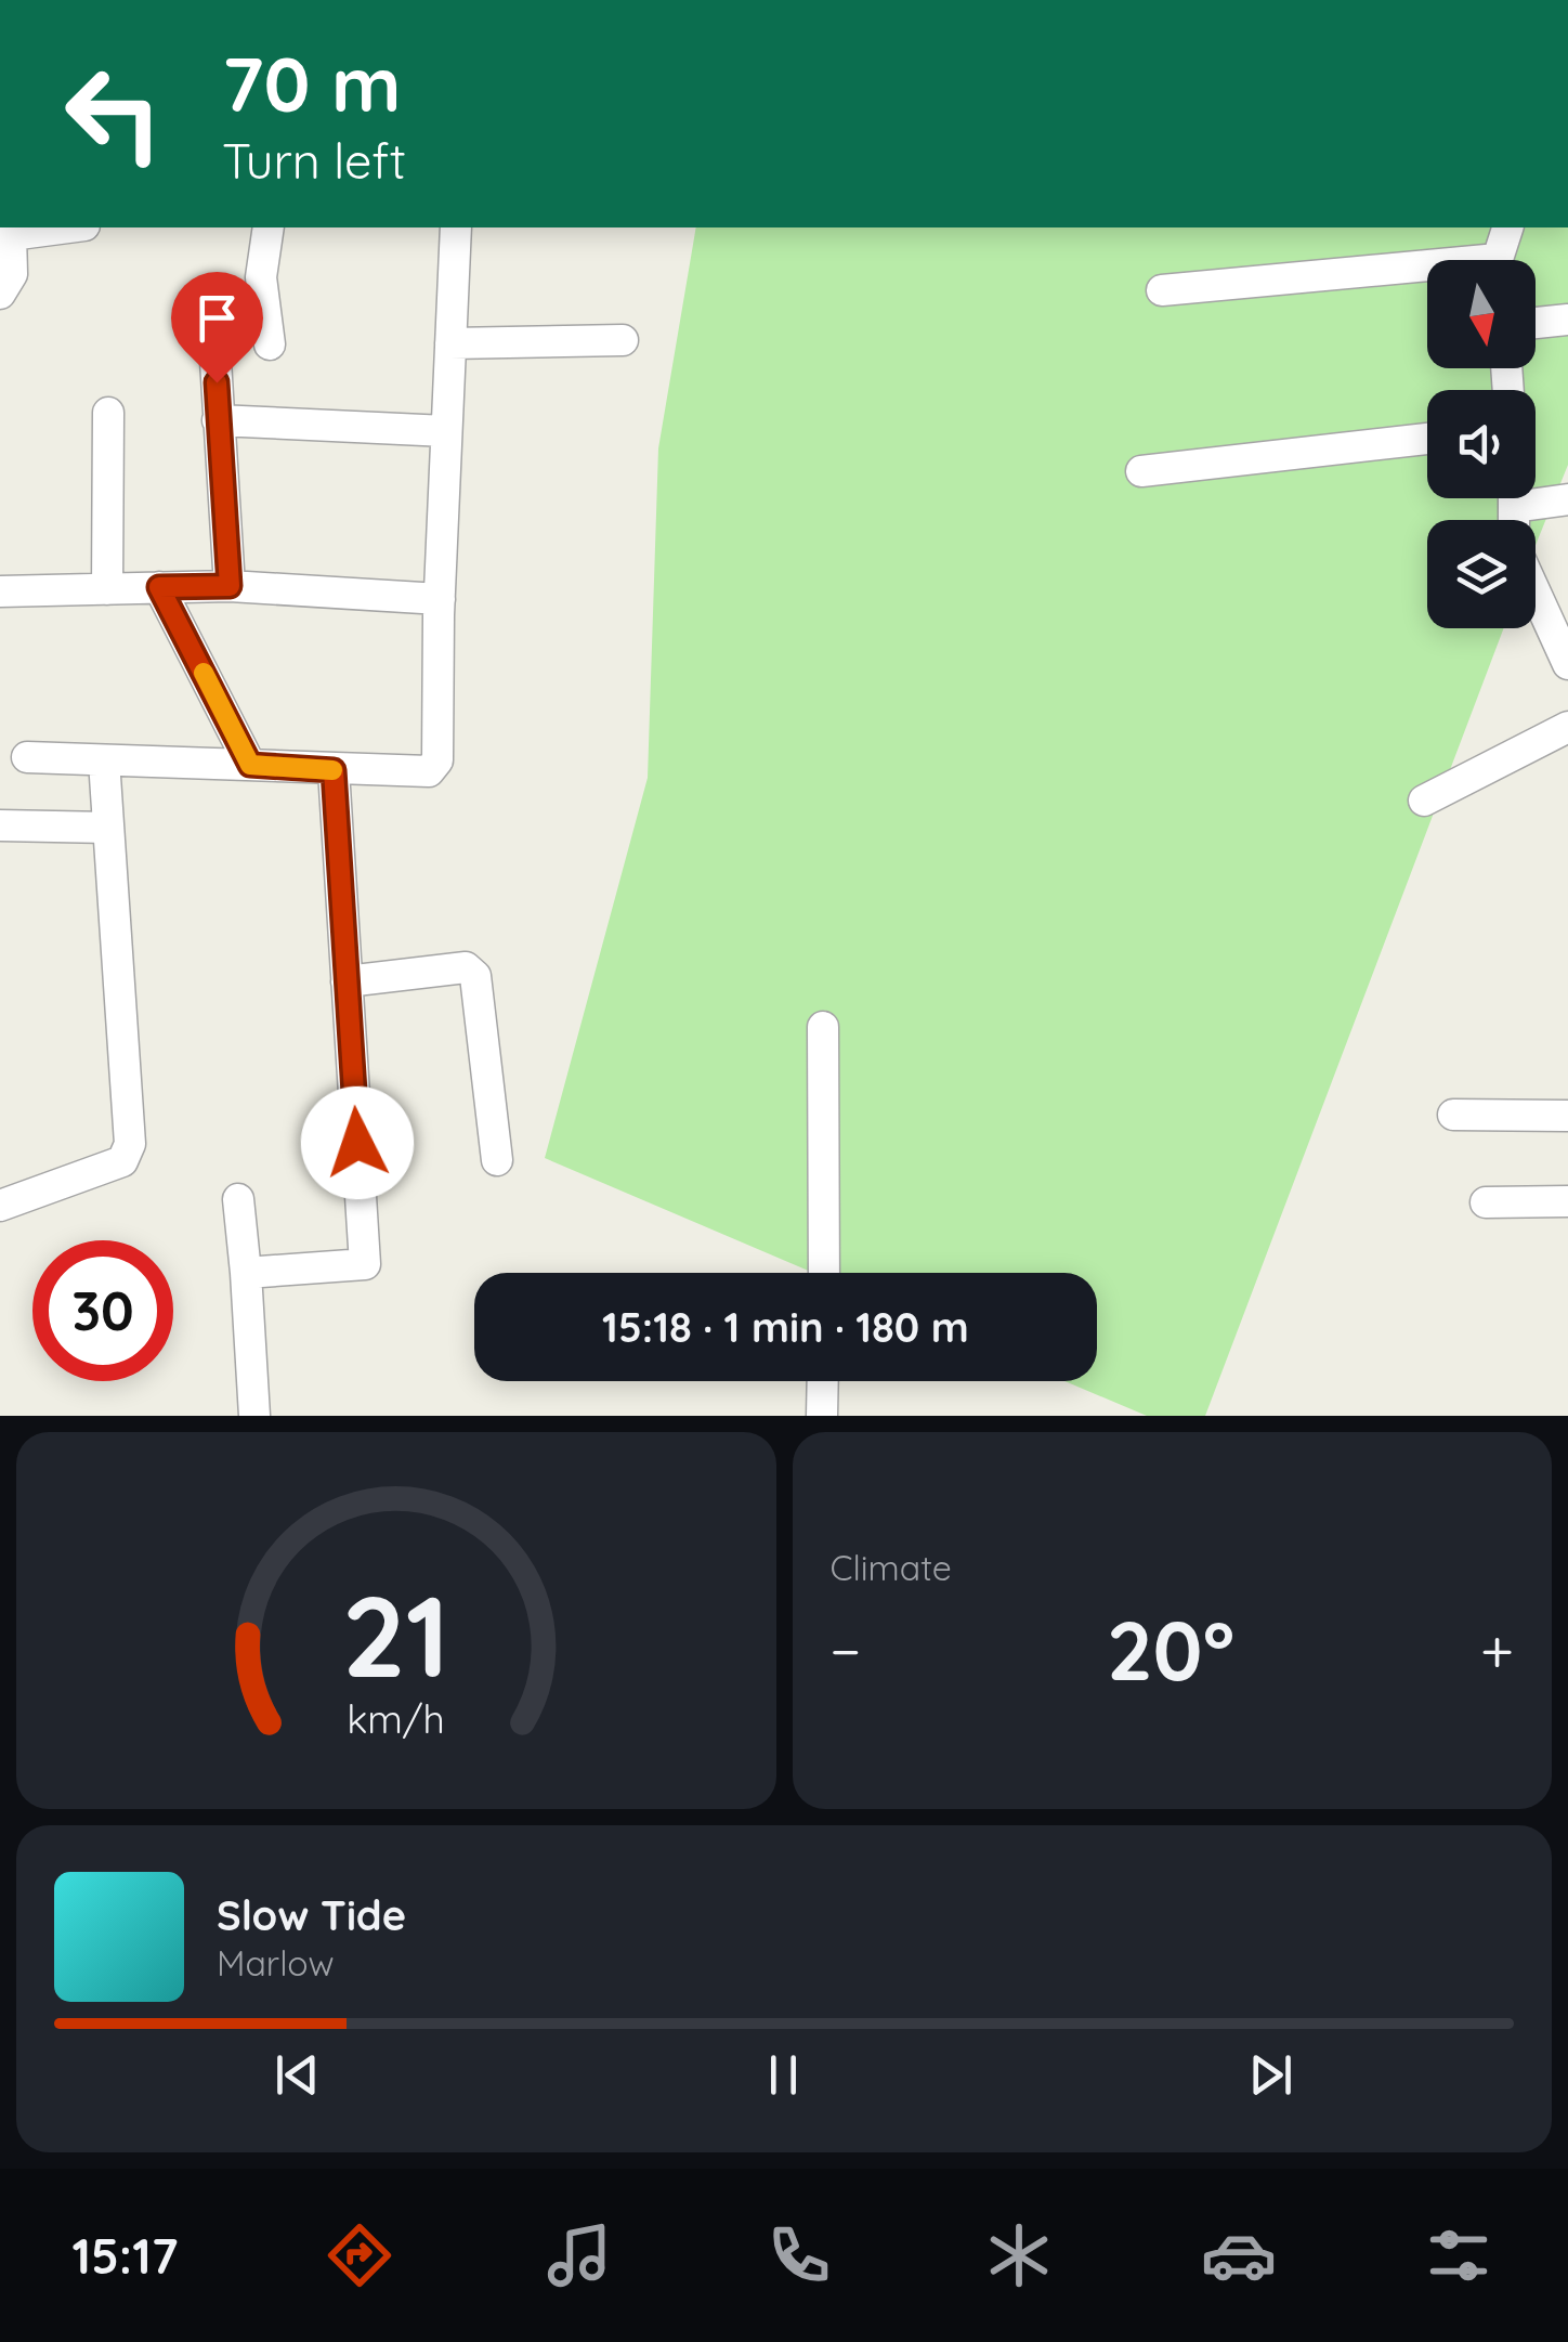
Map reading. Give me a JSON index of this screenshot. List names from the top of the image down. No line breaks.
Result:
{"north":"bottom","page":{"turn":["70 m","Turn left"],"limit":"30","trip":"15:18 · 1 min · 180 m","tile":"Climate","heat":["−","20°","+"],"song":["Slow Tide","Marlow"],"tabs":"15:17","gauge":["21","km/h"]}}
